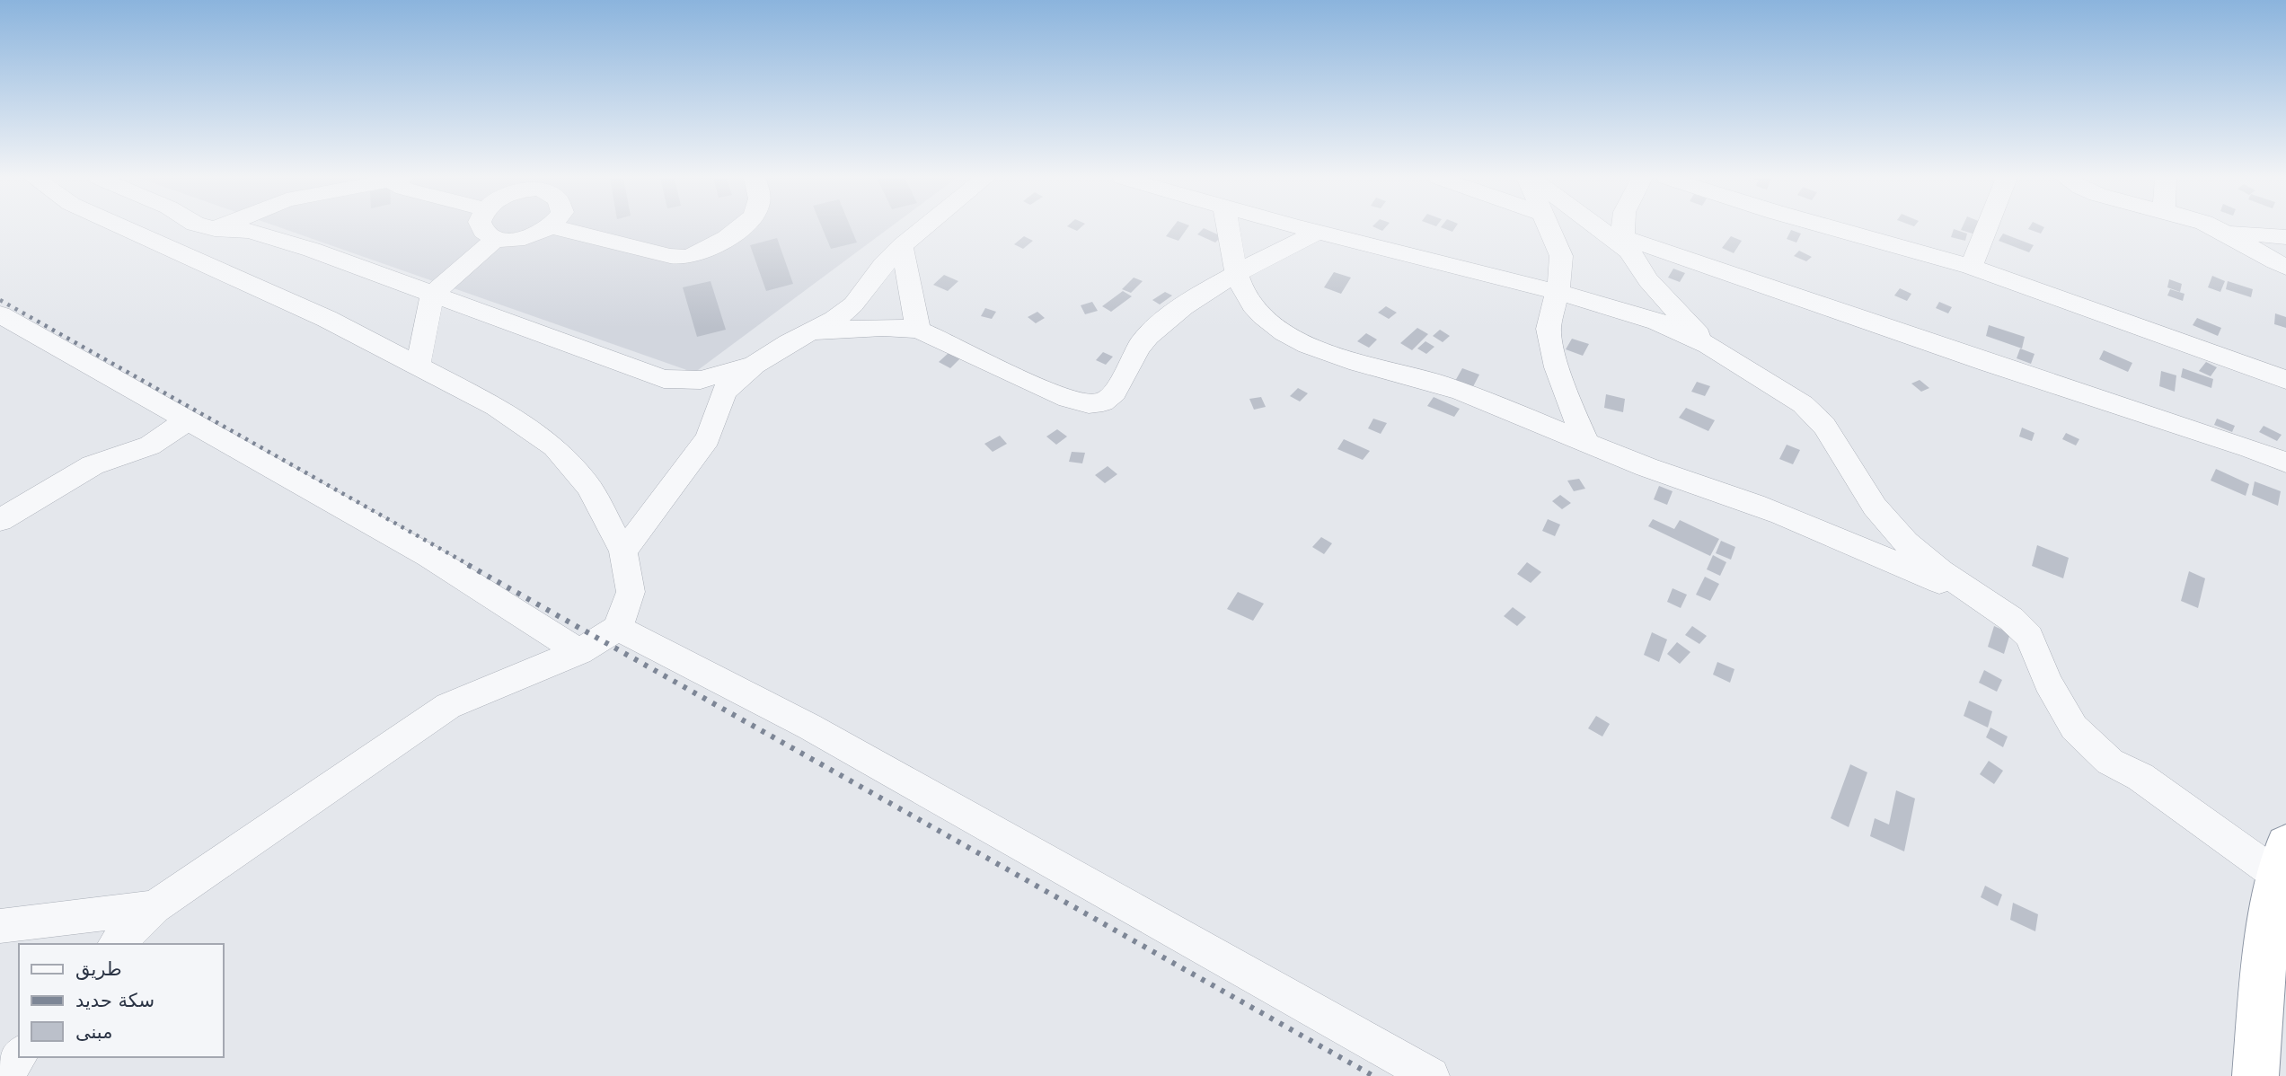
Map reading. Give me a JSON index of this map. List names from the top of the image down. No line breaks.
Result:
{"legend":["طريق","سكة حديد","مبنى"]}
